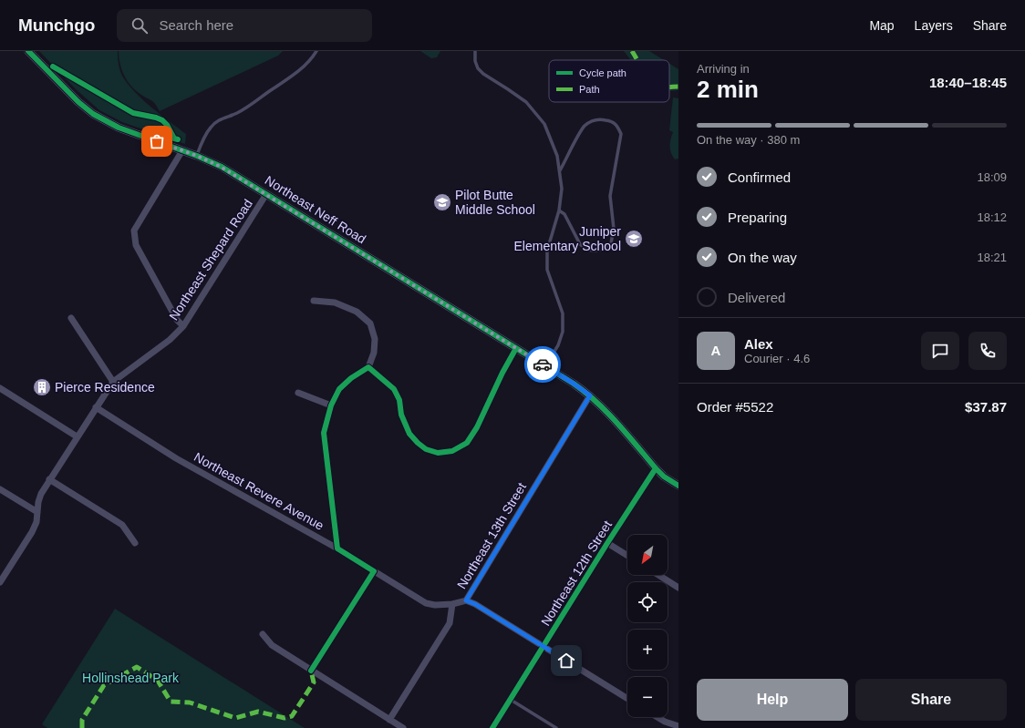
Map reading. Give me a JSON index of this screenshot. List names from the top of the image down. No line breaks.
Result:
{"streets":{"main road":["Northeast Neff Road"],"street":["Northeast Shepard Road","Northeast Revere Avenue","Northeast 13th Street","Northeast 12th Street"]},"crossings":[["Northeast Neff Road","Northeast Shepard Road"],["Northeast Neff Road","Northeast 13th Street"],["Northeast Neff Road","Northeast 12th Street"],["Northeast Shepard Road","Northeast Revere Avenue"],["Northeast Revere Avenue","Northeast 13th Street"]],"parks":["Hollinshead Park"],"places":{"school or university":["Pilot Butte Middle School","Juniper Elementary School"],"building":["Pierce Residence"]},"legend":["Cycle path","Path"],"north":"bottom left","page":{"header":"Munchgo","search":"Search here","nav":["Map","Layers","Share"],"heading":["2 min","Arriving in","18:40–18:45"],"panel":["Alex","Courier · 4.6","Order #5522","$37.87"],"bar":"On the way · 380 m","list":[["Confirmed","18:09"],["Preparing","18:12"],["On the way","18:21"],"Delivered"],"round":"A","map_buttons":["+","−"],"buttons":["Help","Share"]}}
